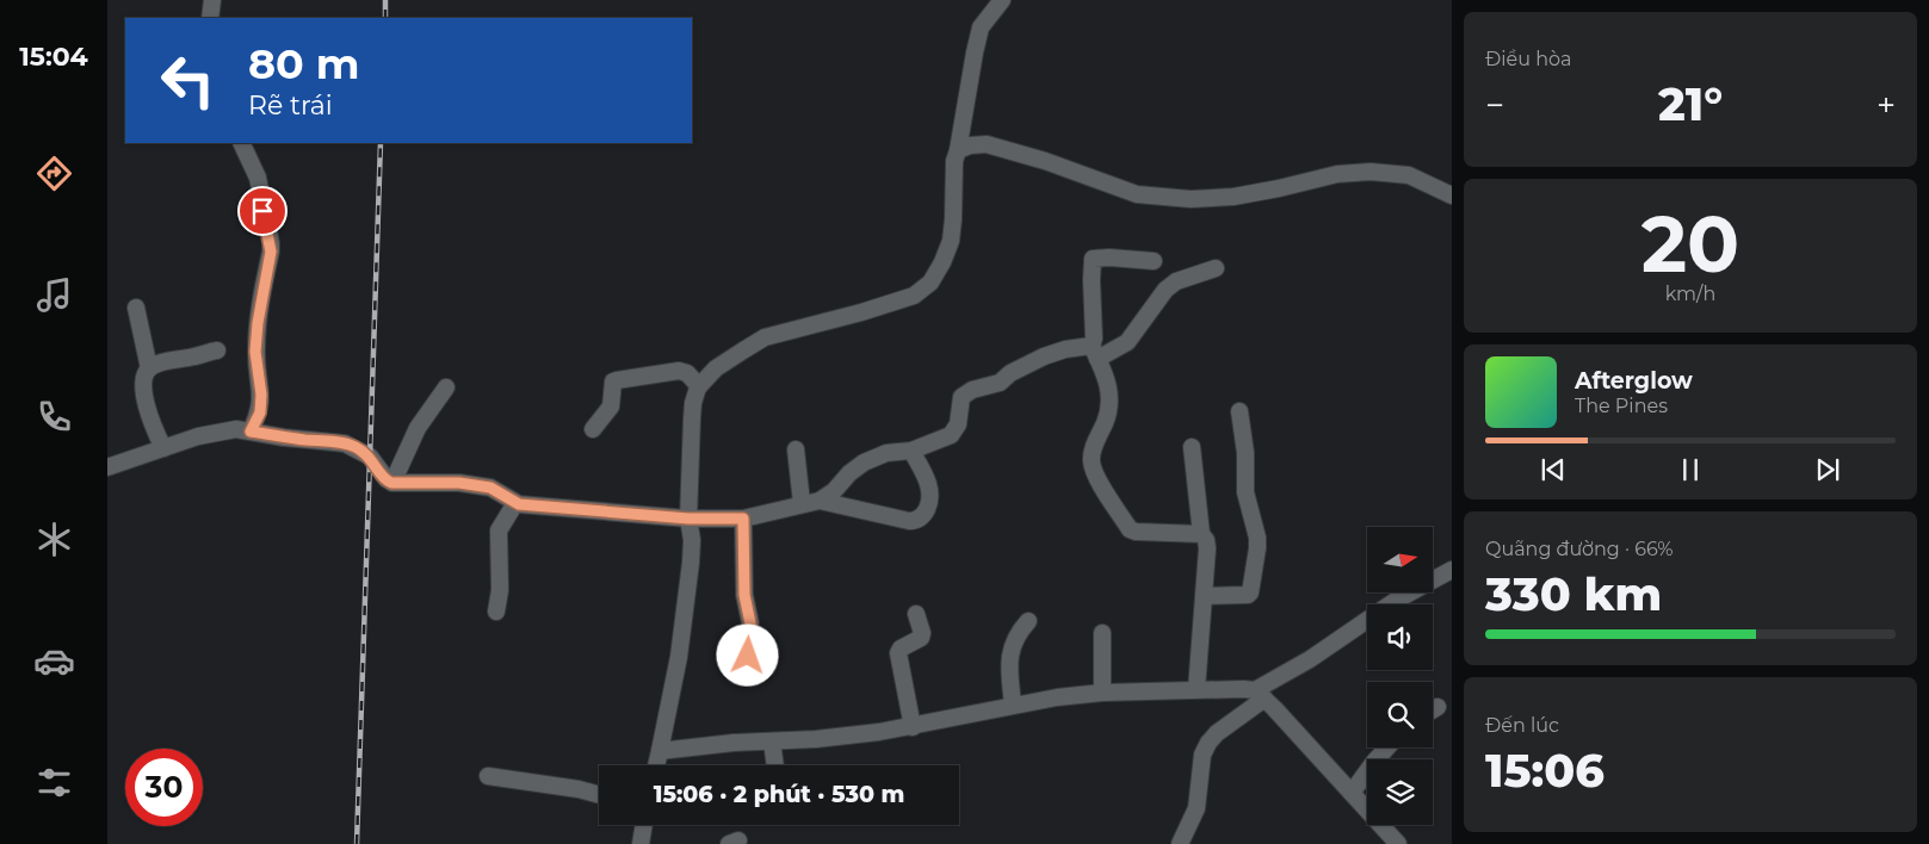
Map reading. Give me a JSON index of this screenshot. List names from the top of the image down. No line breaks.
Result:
{"north":"right","page":{"tabs":"15:04","tile":["Điều hòa",["20","km/h"],["Quãng đường · 66%","330 km"],["Đến lúc","15:06"]],"turn":["80 m","Rẽ trái"],"heat":["−","21°","+"],"song":["Afterglow","The Pines"],"limit":"30","trip":"15:06 · 2 phút · 530 m"}}
